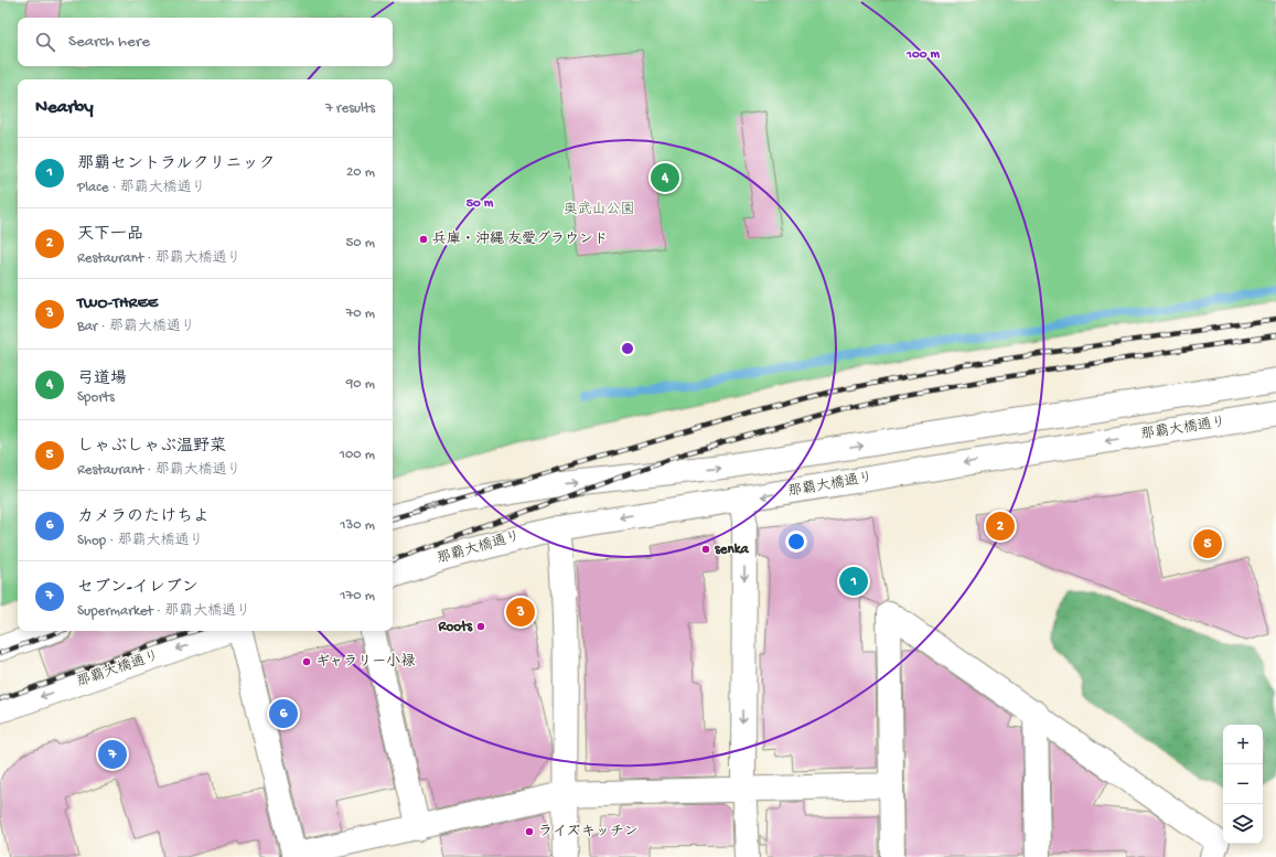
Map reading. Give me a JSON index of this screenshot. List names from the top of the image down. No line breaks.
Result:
{"streets":{"street":["那覇大橋通り"]},"parks":["奥武山公園"],"places":["兵庫・沖縄 友愛グラウンド","senka","Roots","ギャラリー小禄","ライズキッチン"],"page":{"search":"Search here","heading":["Nearby","7 results"],"list":[{"mark":"1","name":"那覇セントラルクリニック","note":"Place · 那覇大橋通り","value":"20 m"},{"mark":"2","name":"天下一品","note":"Restaurant · 那覇大橋通り","value":"50 m"},{"mark":"3","name":"TWO-THREE","note":"Bar · 那覇大橋通り","value":"70 m"},{"mark":"4","name":"弓道場","note":"Sports","value":"90 m"},{"mark":"5","name":"しゃぶしゃぶ温野菜","note":"Restaurant · 那覇大橋通り","value":"100 m"},{"mark":"6","name":"カメラのたけちよ","note":"Shop · 那覇大橋通り","value":"130 m"},{"mark":"7","name":"セブン-イレブン","note":"Supermarket · 那覇大橋通り","value":"170 m"}],"pins":["4","2","5","1","3","6","7"],"map_buttons":["+","−"]},"rings":["100 m","50 m"]}
